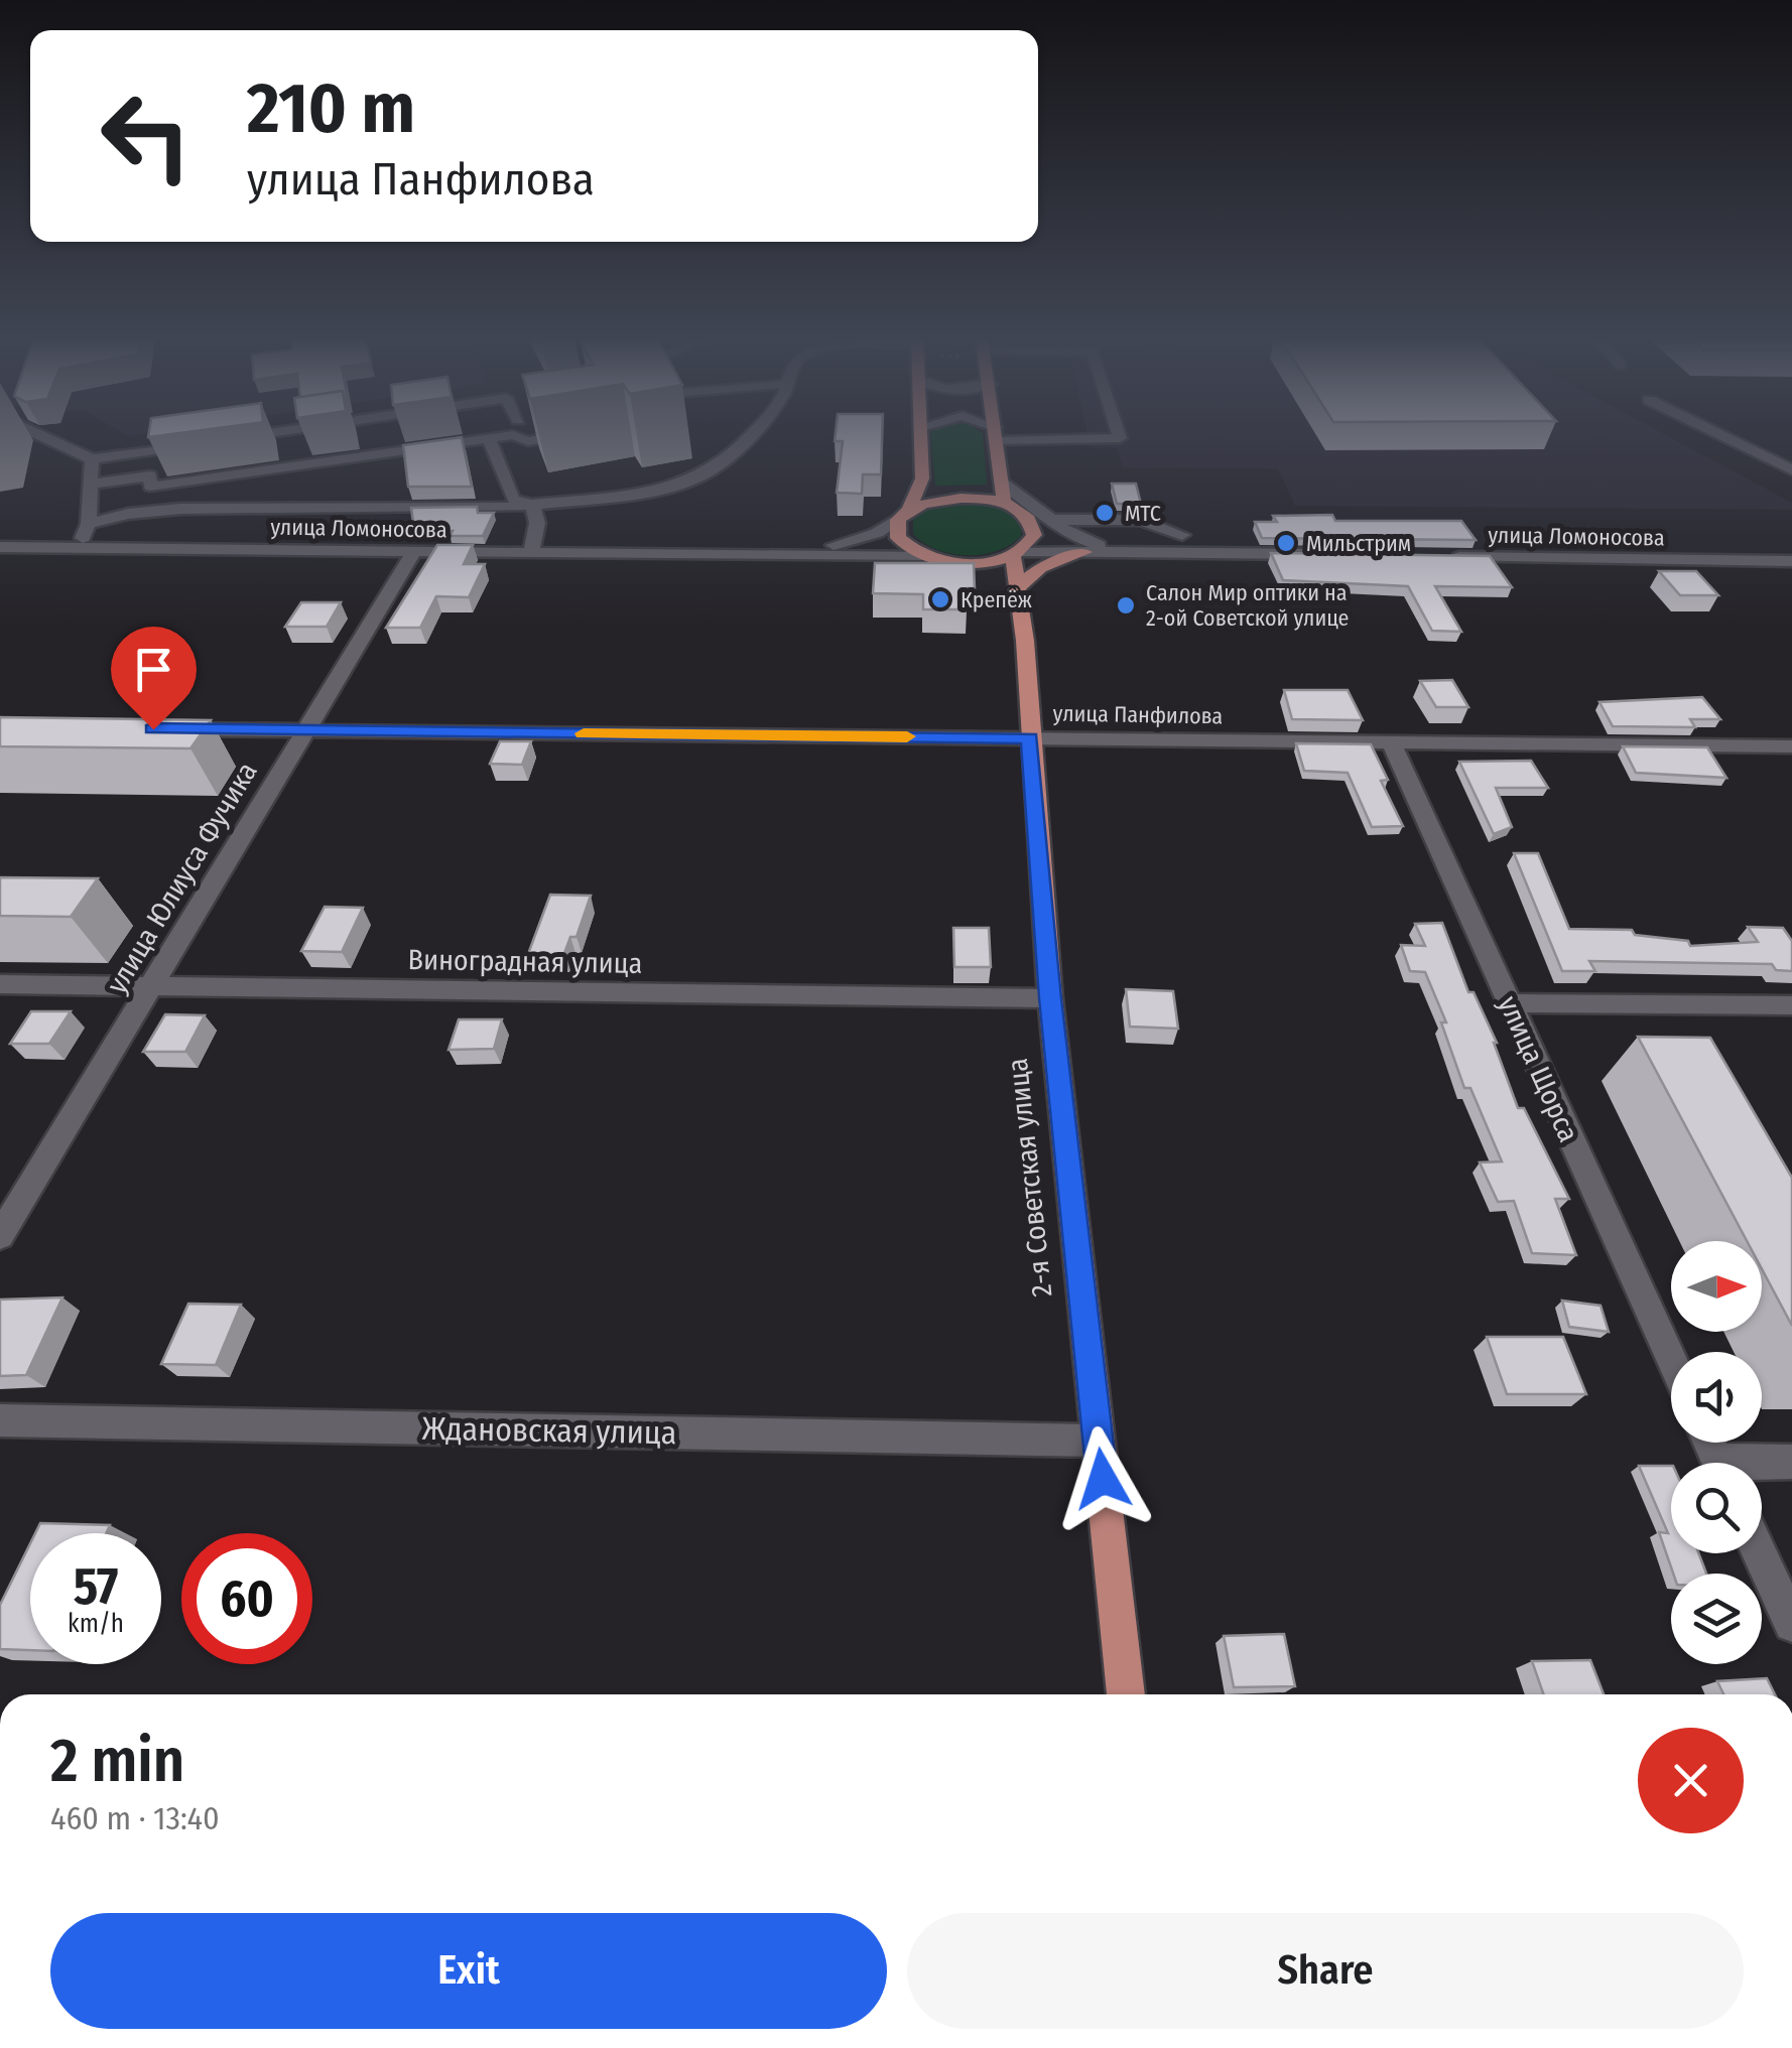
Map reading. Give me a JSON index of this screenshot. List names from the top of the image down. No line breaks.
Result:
{"streets":{"main road":["2-я Советская улица"],"street":["улица Ломоносова","улица Панфилова","улица Юлиуса Фучика","Виноградная улица","улица Щорса","Ждановская улица"]},"crossings":[["улица Ломоносова","улица Юлиуса Фучика"],["улица Панфилова","улица Юлиуса Фучика"],["улица Панфилова","улица Щорса"],["улица Панфилова","2-я Советская улица"],["улица Юлиуса Фучика","Виноградная улица"],["Виноградная улица","2-я Советская улица"],["2-я Советская улица","Ждановская улица"]],"places":["МТС","Мильстрим","Крепёж","Салон Мир оптики на 2-ой Советской улице"],"north":"right","page":{"turn":["210 m","улица Панфилова"],"speed":"57 km/h","limit":"60","heading":["2 min","460 m · 13:40"],"buttons":["Exit","Share"]}}
